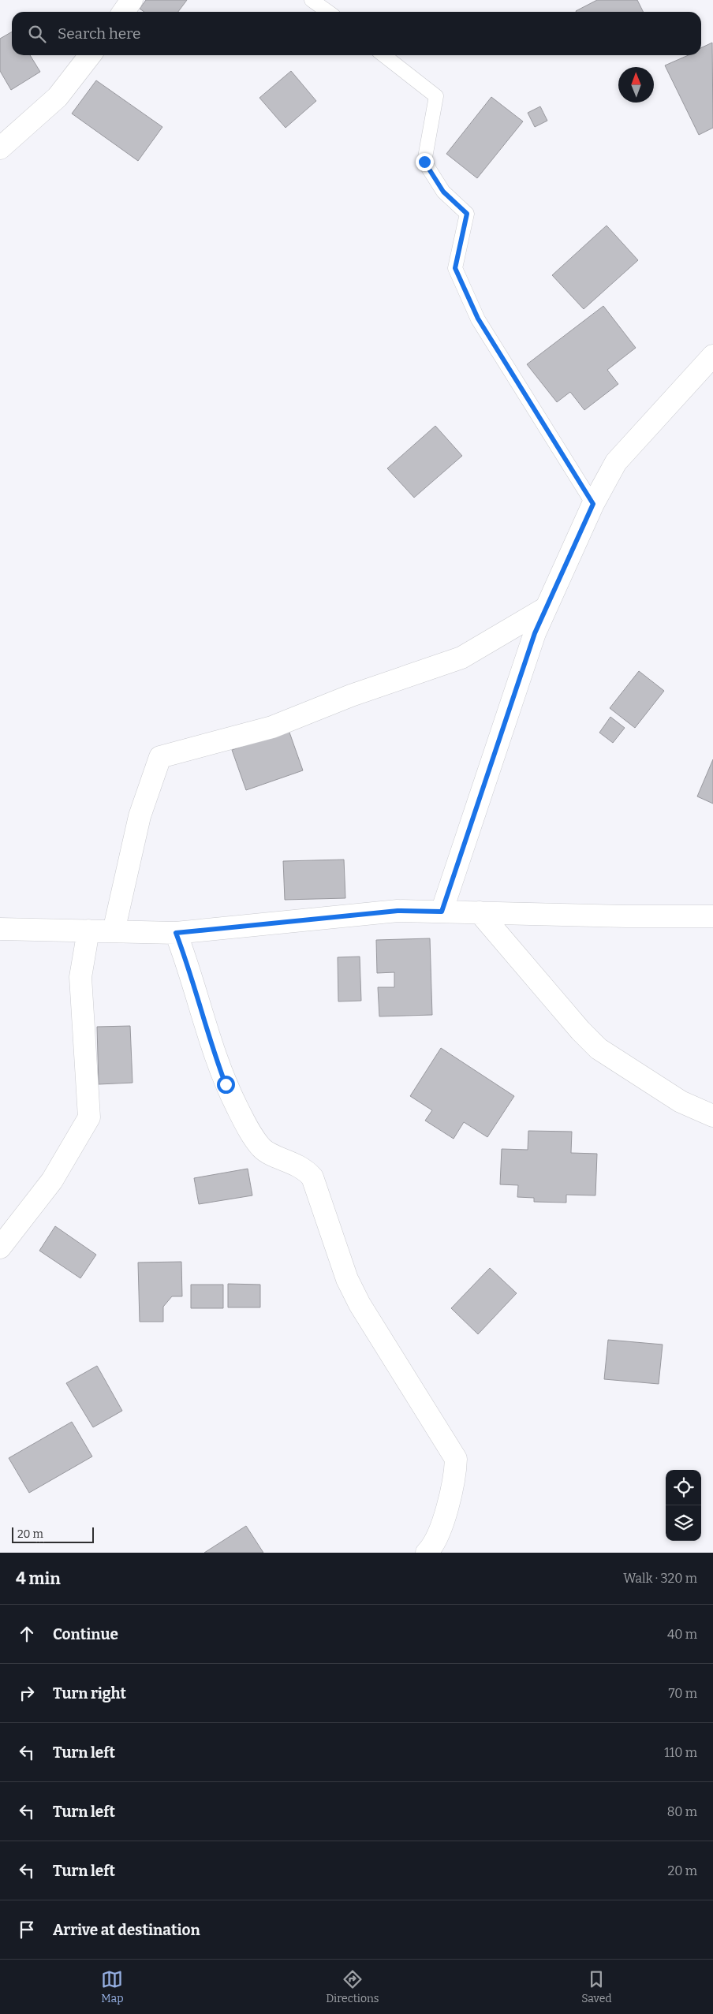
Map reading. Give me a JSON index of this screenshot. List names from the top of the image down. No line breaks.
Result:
{"scale_bar":"20 m","north":"top","page":{"search":"Search here","scale":"20 m","heading":["4 min","Walk · 320 m"],"list":[["Continue","40 m"],["Turn right","70 m"],["Turn left","110 m"],["Turn left","80 m"],["Turn left","20 m"],"Arrive at destination"],"nav":["Map","Directions","Saved"]}}
